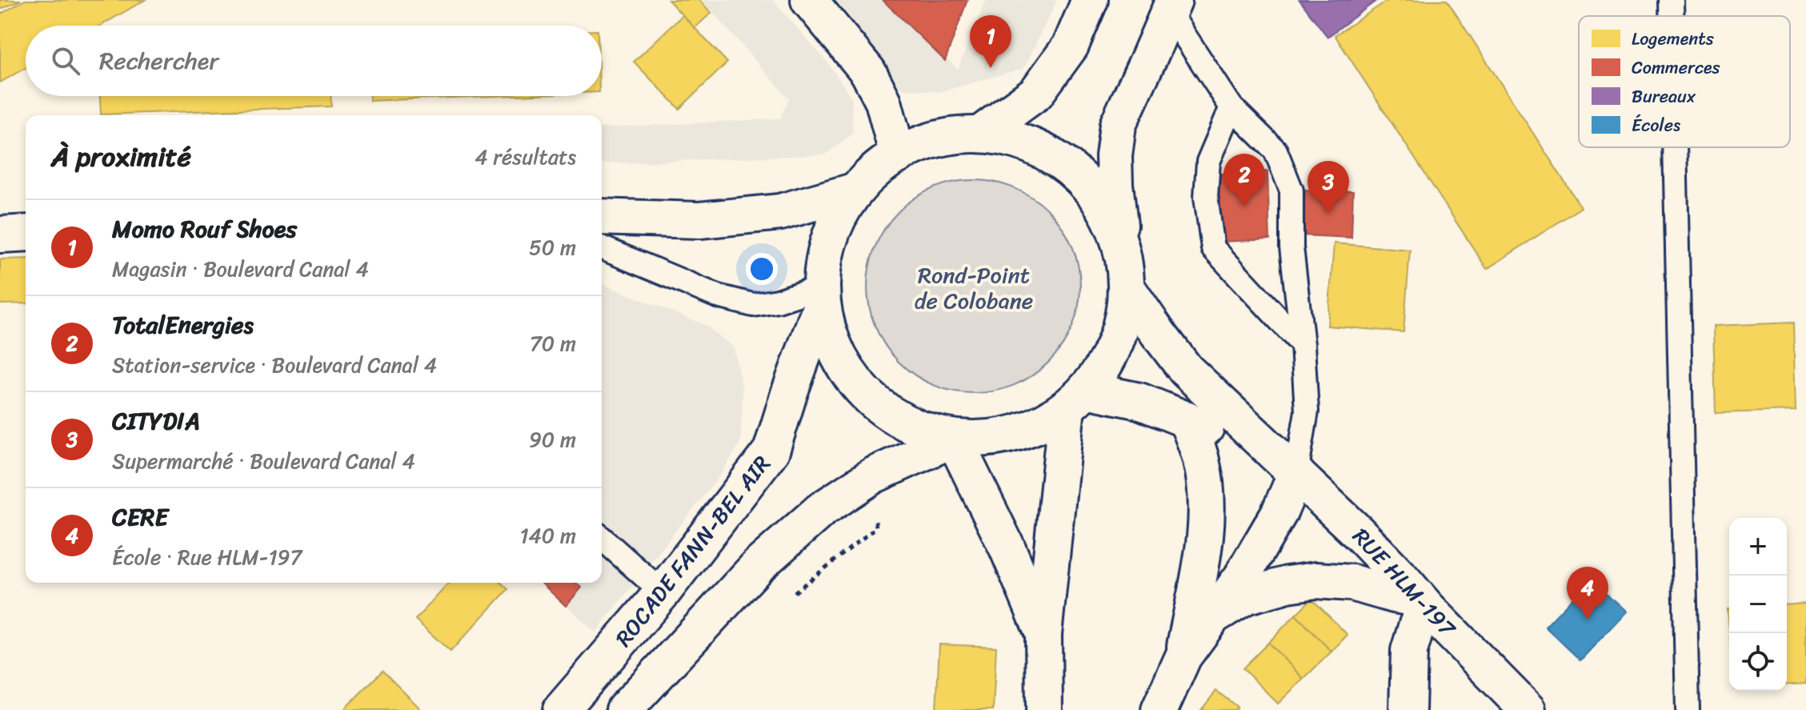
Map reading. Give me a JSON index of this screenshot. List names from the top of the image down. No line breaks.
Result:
{"streets":{"main road":["ROCADE FANN-BEL AIR","RUE HLM-197"]},"parks":["Rond-Point de Colobane"],"legend":["Logements","Commerces","Bureaux","Écoles"],"page":{"pins":["1","2","3","4"],"search":"Rechercher","heading":["À proximité","4 résultats"],"list":[{"mark":"1","name":"Momo Rouf Shoes","note":"Magasin · Boulevard Canal 4","value":"50 m"},{"mark":"2","name":"TotalEnergies","note":"Station-service · Boulevard Canal 4","value":"70 m"},{"mark":"3","name":"CITYDIA","note":"Supermarché · Boulevard Canal 4","value":"90 m"},{"mark":"4","name":"CERE","note":"École · Rue HLM-197","value":"140 m"}],"map_buttons":["+","−"]}}
